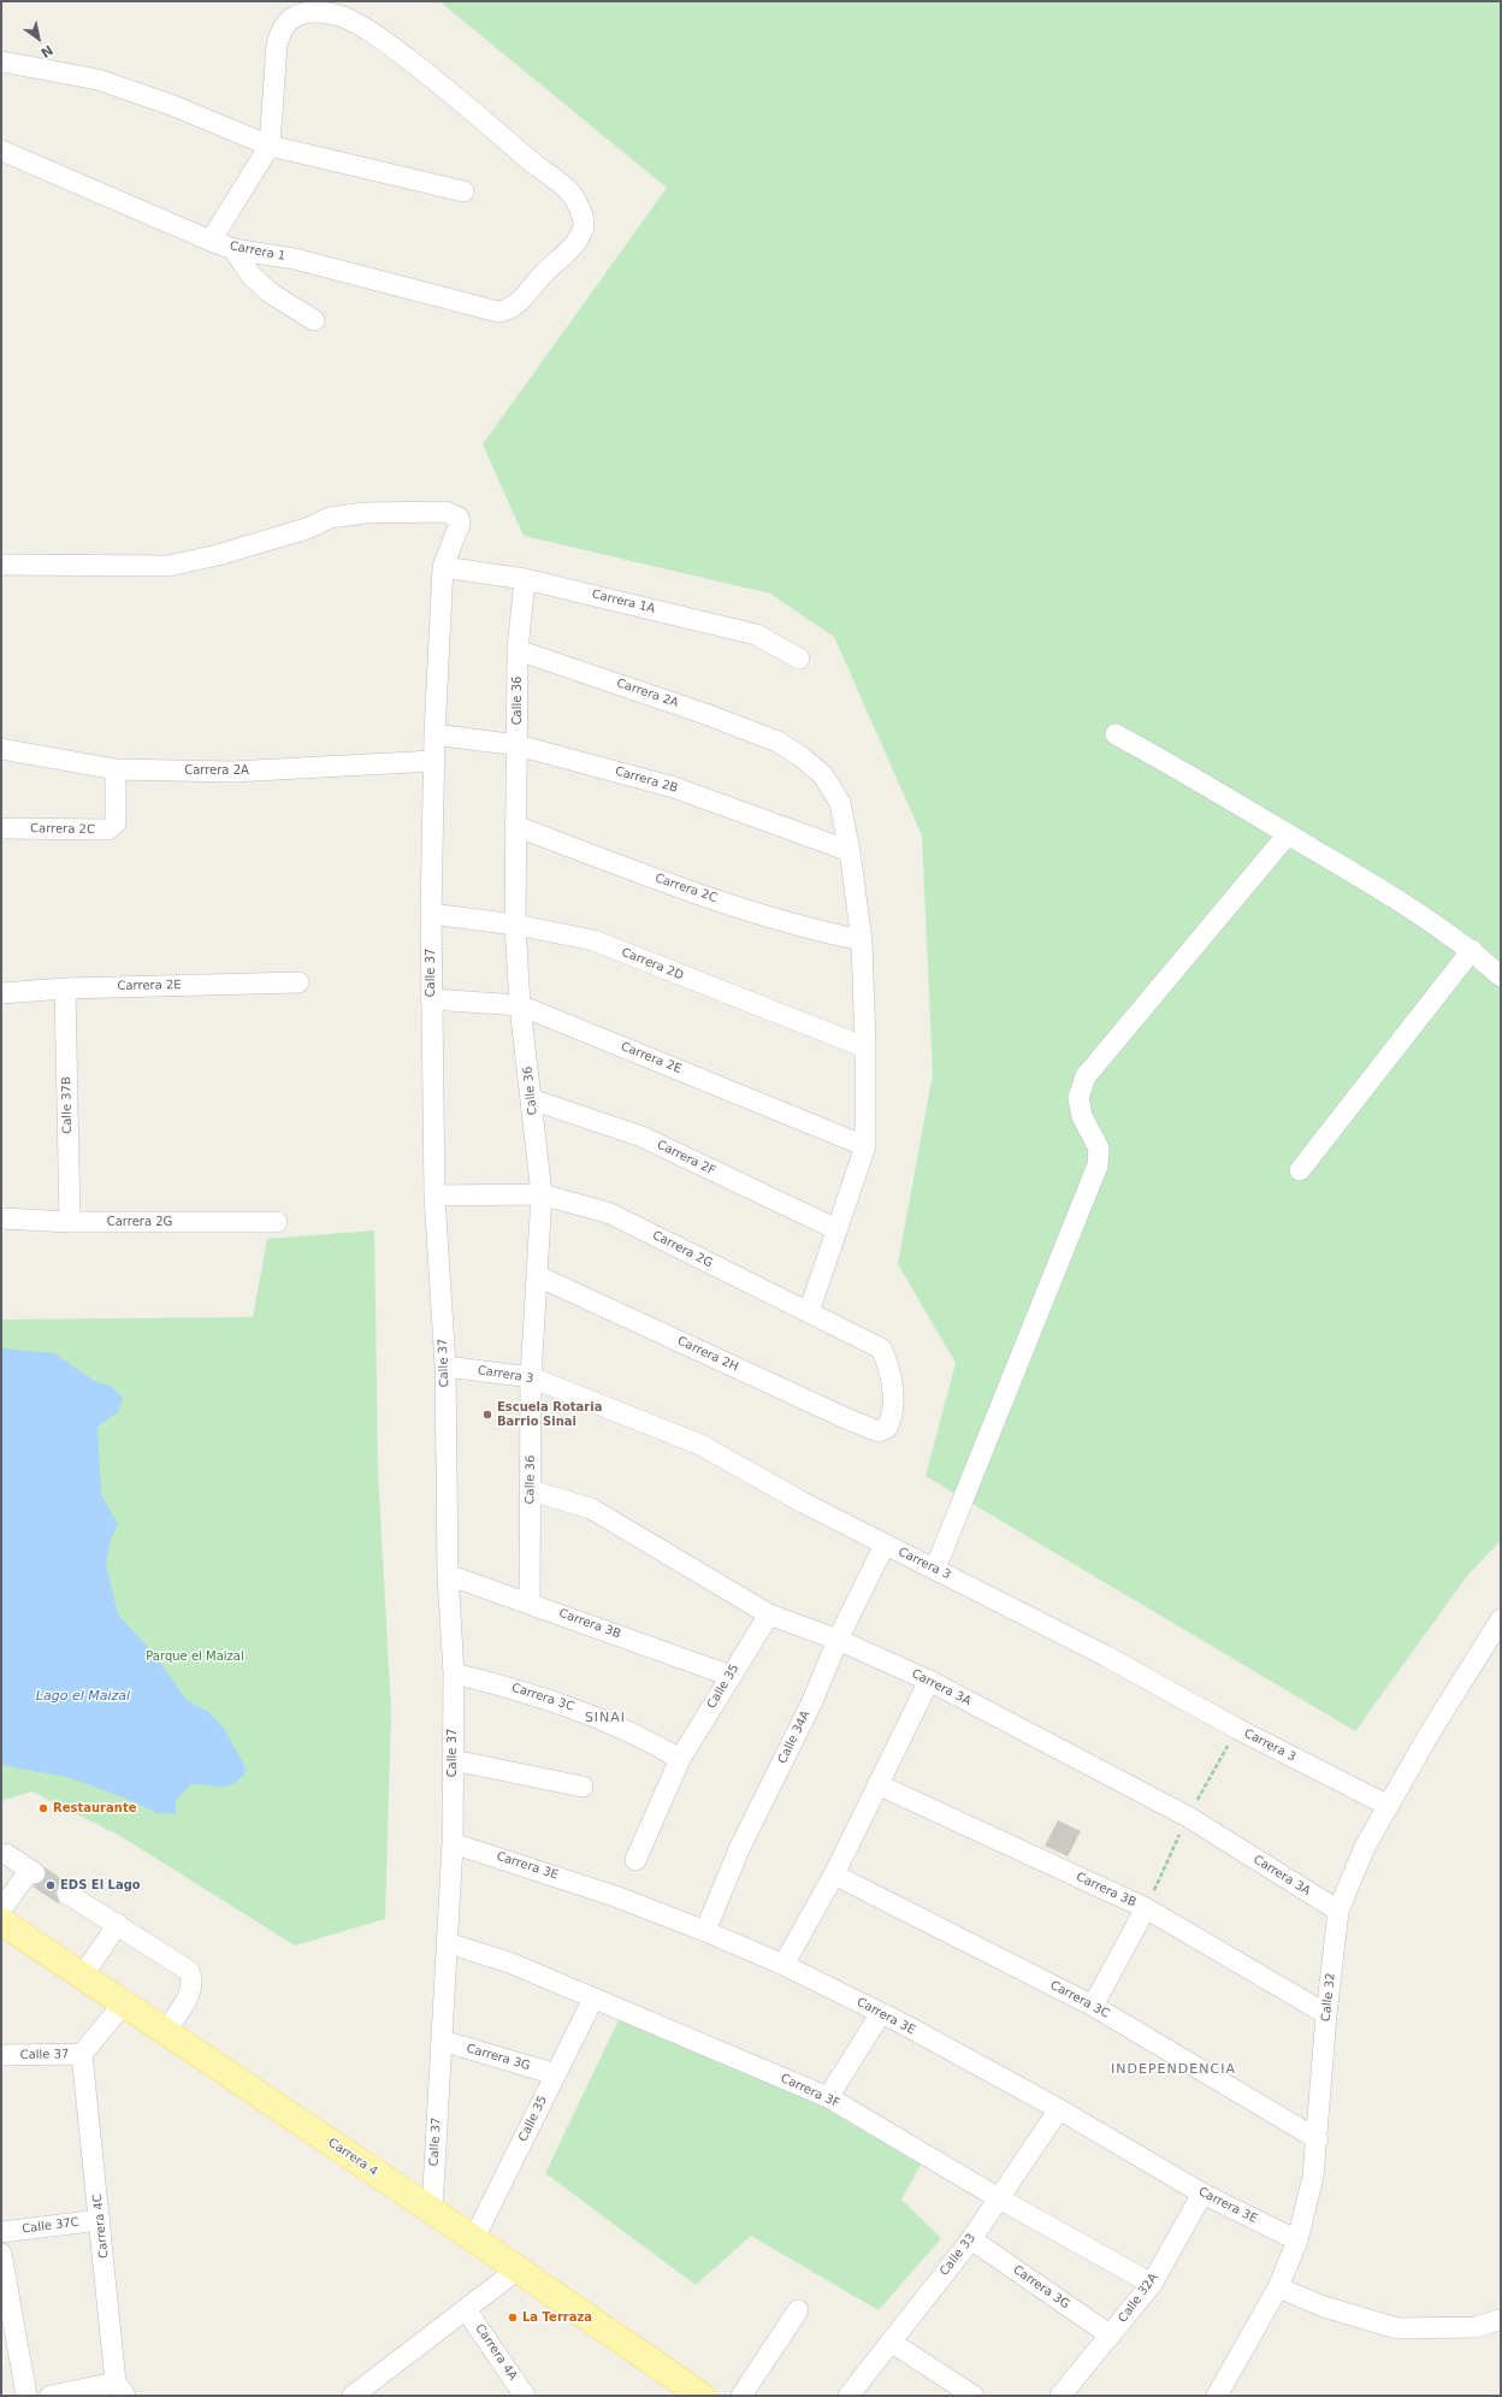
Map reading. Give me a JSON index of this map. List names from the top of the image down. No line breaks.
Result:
{"streets":{"main road":["Carrera 4"],"street":["Carrera 1","Carrera 1A","Carrera 2A","Calle 36","Carrera 2B","Carrera 2C","Carrera 2D","Calle 37","Carrera 2E","Calle 37B","Carrera 2F","Carrera 2G","Carrera 2H","Carrera 3","Carrera 3B","Calle 35","Carrera 3A","Carrera 3C","Calle 34A","Carrera 3E","Calle 32","Carrera 3G","Carrera 3F","Calle 37C","Carrera 4C","Calle 33","Calle 32A","Carrera 4A"]},"crossings":[["Carrera 1A","Calle 36"],["Carrera 1A","Calle 37"],["Carrera 2A","Calle 36"],["Carrera 2A","Carrera 2B"],["Carrera 2A","Carrera 2C"],["Carrera 2A","Carrera 2D"],["Carrera 2A","Calle 37"],["Carrera 2A","Carrera 2E"],["Carrera 2A","Carrera 2F"],["Carrera 2A","Carrera 2G"],["Calle 36","Carrera 2B"],["Calle 36","Carrera 2C"],["Calle 36","Carrera 2D"],["Calle 36","Carrera 2E"],["Calle 36","Carrera 2F"],["Calle 36","Carrera 2G"],["Calle 36","Carrera 2H"],["Calle 36","Carrera 3"],["Calle 36","Carrera 3B"],["Calle 36","Carrera 3A"],["Carrera 2B","Calle 37"],["Carrera 2D","Calle 37"],["Calle 37","Carrera 2E"],["Calle 37","Carrera 2G"],["Calle 37","Carrera 3"],["Calle 37","Carrera 3B"],["Calle 37","Carrera 3C"],["Calle 37","Carrera 3E"],["Calle 37","Carrera 3G"],["Calle 37","Carrera 3F"],["Calle 37","Carrera 4"],["Calle 37","Carrera 4C"],["Carrera 2E","Calle 37B"],["Calle 37B","Carrera 2G"],["Carrera 2G","Carrera 2H"],["Carrera 3","Calle 34A"],["Carrera 3","Calle 32"],["Carrera 3B","Calle 35"],["Carrera 3B","Calle 32"],["Calle 35","Carrera 3A"],["Calle 35","Carrera 3C"],["Calle 35","Carrera 3G"],["Calle 35","Carrera 3F"],["Calle 35","Carrera 4"],["Carrera 3A","Calle 34A"],["Carrera 3A","Calle 32"],["Carrera 3C","Calle 32"],["Calle 34A","Carrera 3E"],["Carrera 3E","Calle 32"],["Carrera 3E","Calle 33"],["Carrera 3E","Calle 32A"],["Carrera 3G","Calle 33"],["Carrera 3G","Calle 32A"],["Carrera 3F","Calle 33"],["Carrera 3F","Calle 32A"],["Calle 37C","Carrera 4C"]],"districts":["SINAI","INDEPENDENCIA"],"water":["Lago el Maizal"],"parks":["Parque el Maizal"],"places":["Escuela Rotaria Barrio Sinai","Restaurante","EDS El Lago","La Terraza"],"north":"bottom right"}
